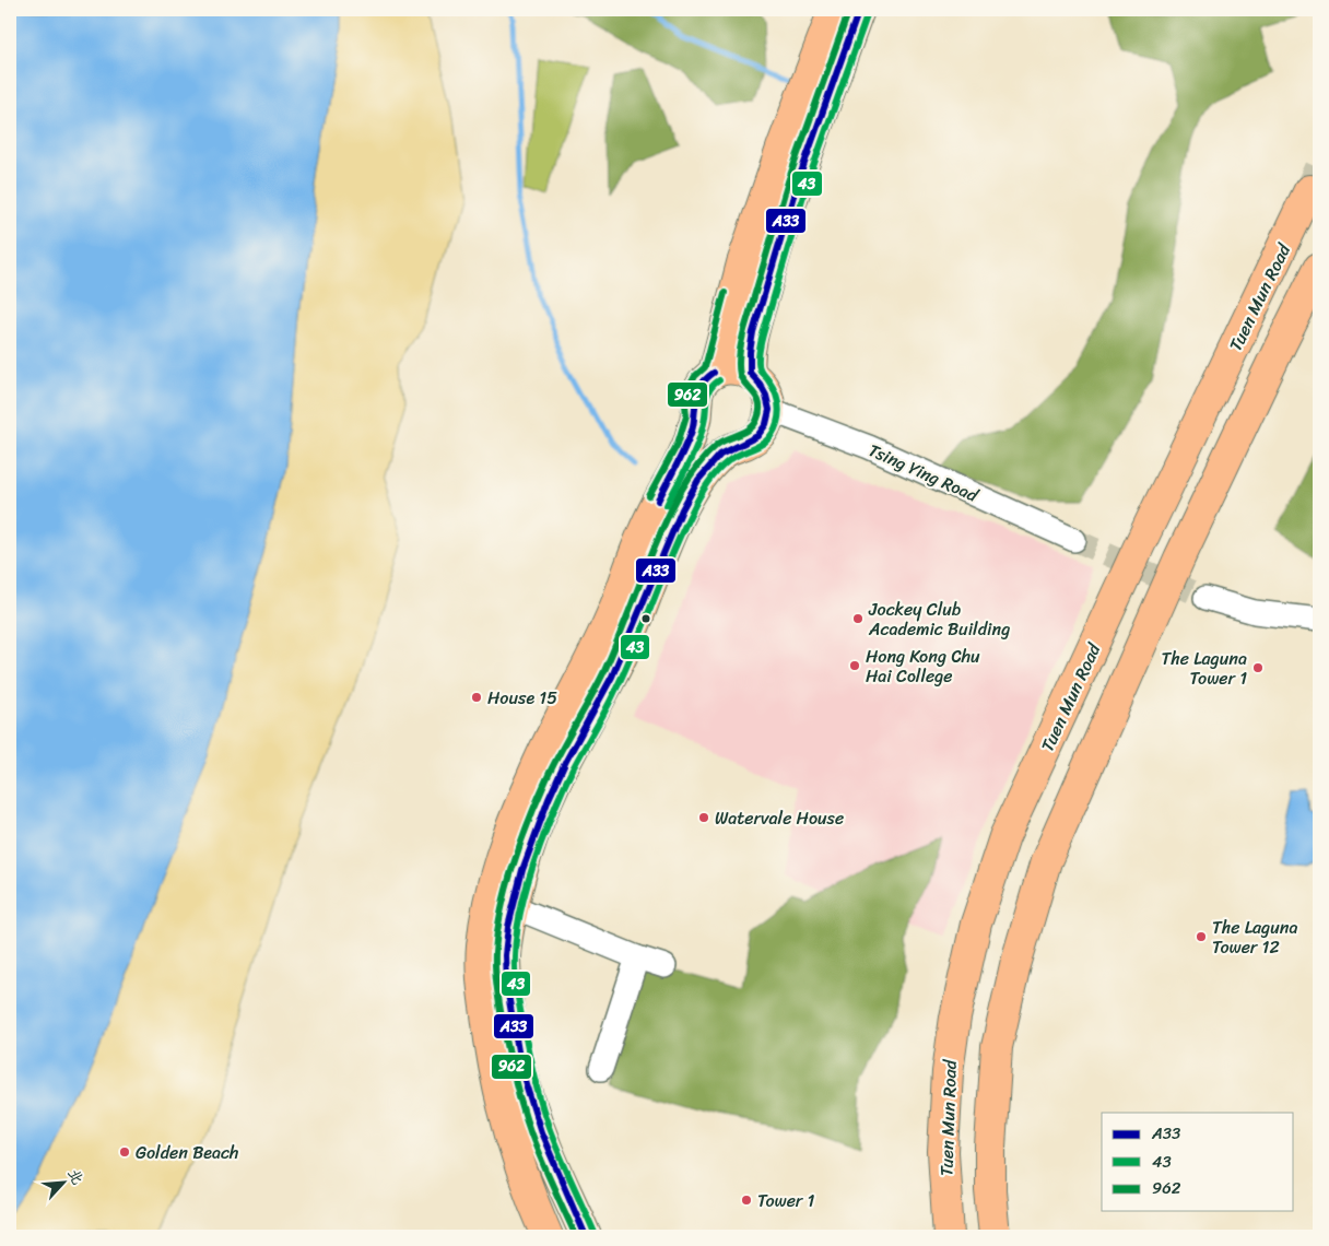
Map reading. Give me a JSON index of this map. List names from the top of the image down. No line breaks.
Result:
{"streets":{"main road":["Tuen Mun Road"],"street":["Tsing Ying Road"]},"places":["Jockey Club Academic Building","Hong Kong Chu Hai College","The Laguna Tower 1","House 15","Watervale House","The Laguna Tower 12","Golden Beach","Tower 1"],"lines":["transit line A33","transit line 962","transit line 43"],"legend":["A33","43","962"],"north":"top right"}
